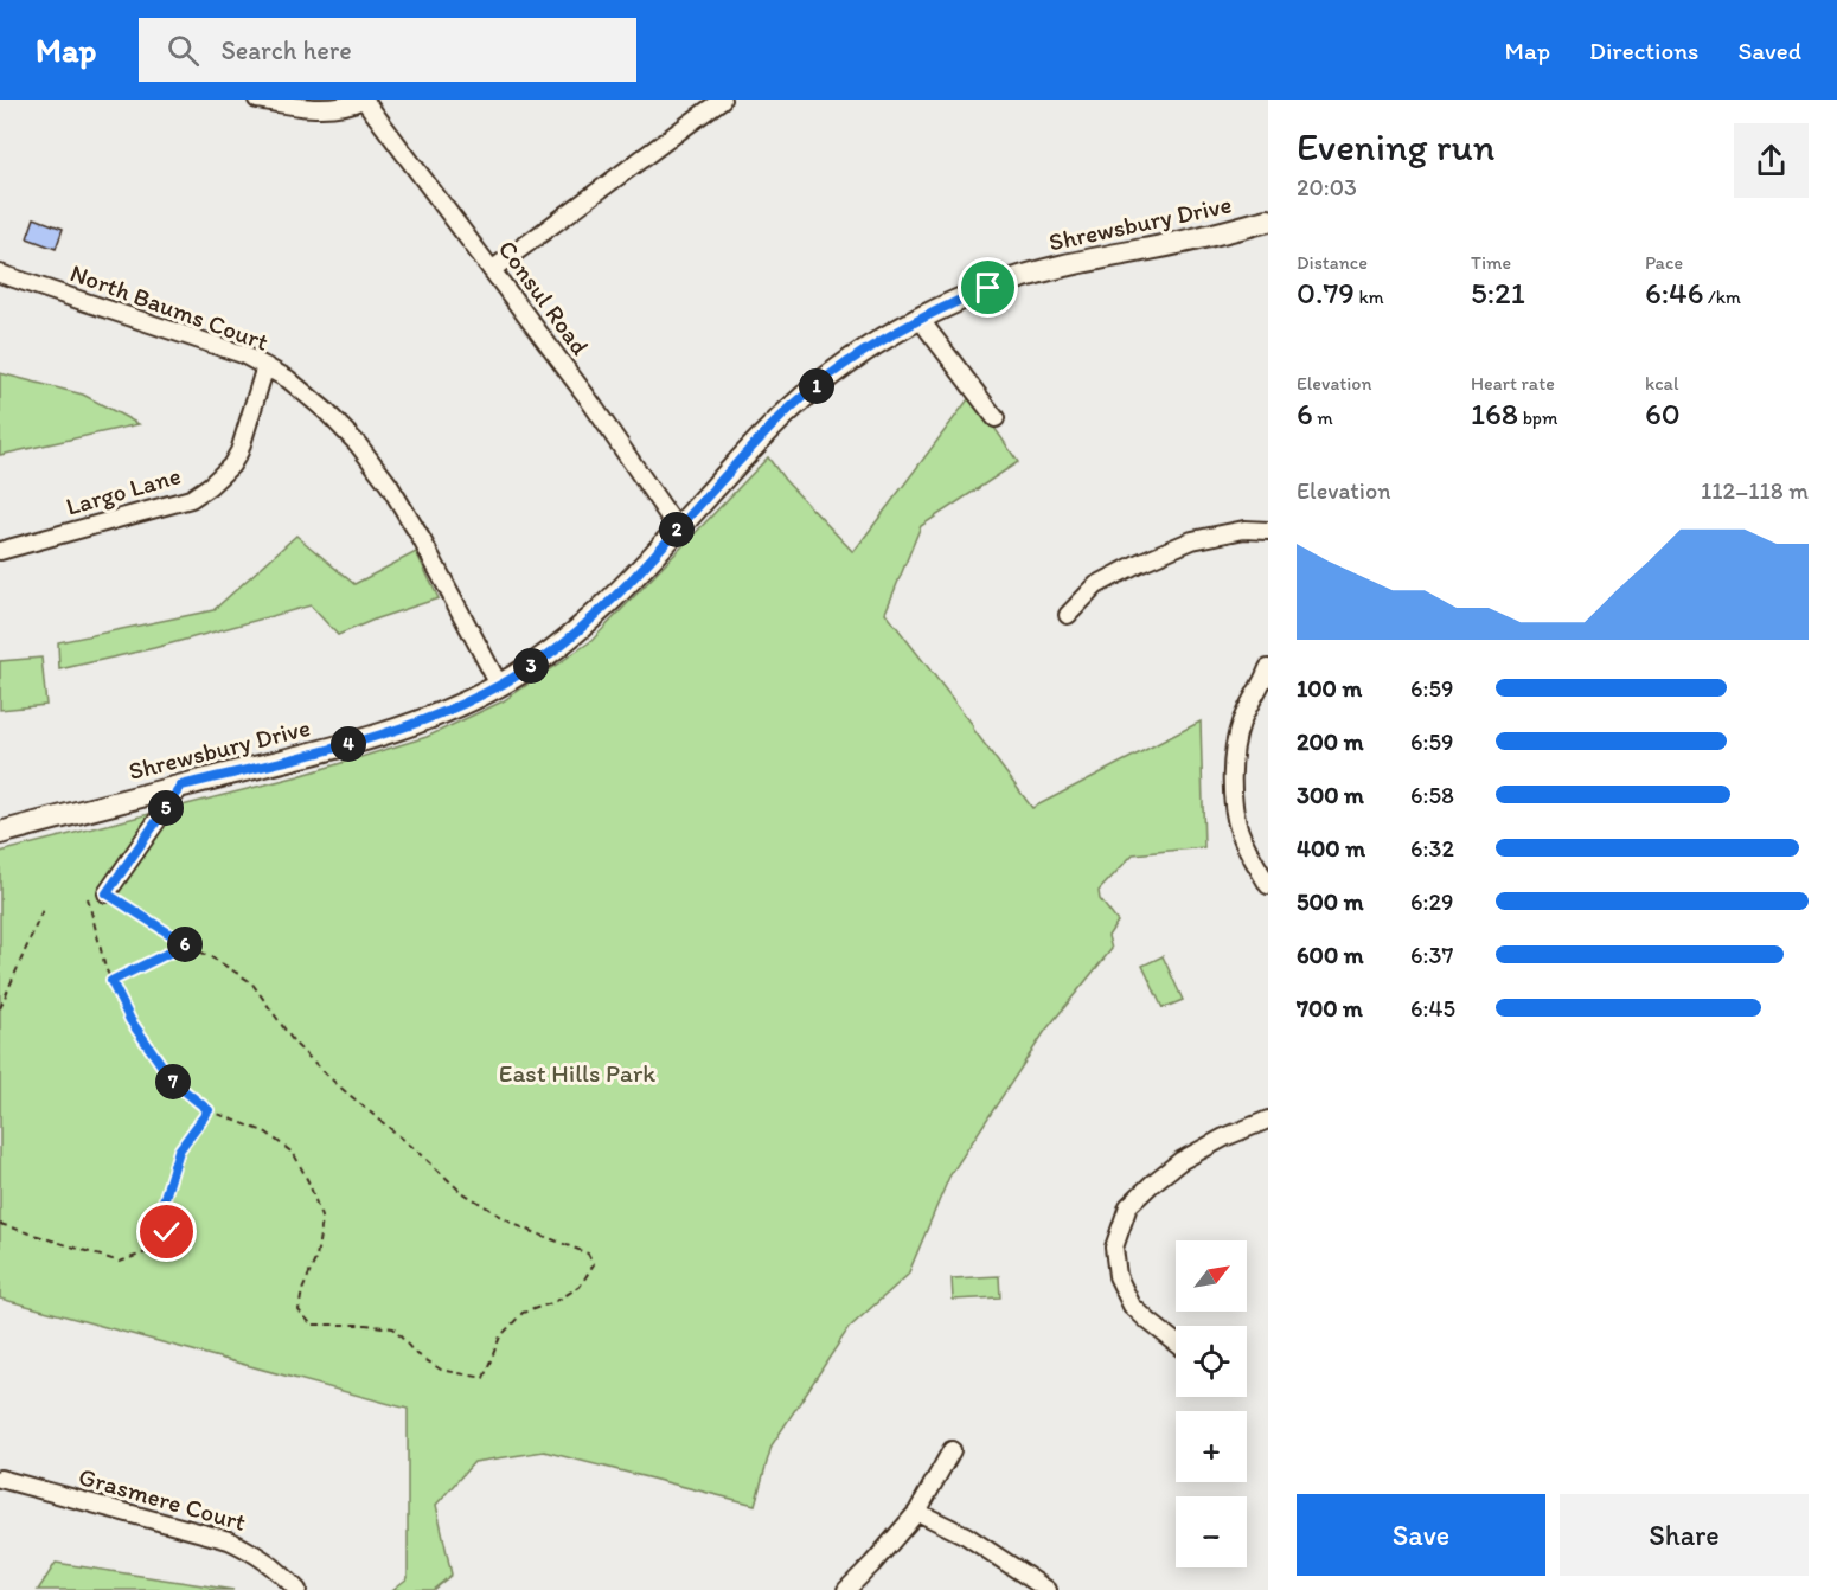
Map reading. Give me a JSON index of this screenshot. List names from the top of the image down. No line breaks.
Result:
{"streets":{"main road":["Shrewsbury Drive"],"street":["Consul Road","North Baums Court","Largo Lane","Grasmere Court"]},"crossings":[["Shrewsbury Drive","Consul Road"],["Shrewsbury Drive","North Baums Court"],["North Baums Court","Largo Lane"]],"parks":["East Hills Park"],"north":"top right","page":{"header":"Map","search":"Search here","nav":["Map","Directions","Saved"],"heading":["Evening run","20:03"],"stats":[["Distance","0.79 km"],["Time","5:21"],["Pace","6:46 /km"],["Elevation","6 m"],["Heart rate","168 bpm"],["kcal","60"]],"pins":["1","2","3","4","5","6","7"],"chart":["Elevation","112–118 m"],"list":[{"name":"100 m","note":"6:59"},{"name":"200 m","note":"6:59"},{"name":"300 m","note":"6:58"},{"name":"400 m","note":"6:32"},{"name":"500 m","note":"6:29"},{"name":"600 m","note":"6:37"},{"name":"700 m","note":"6:45"}],"map_buttons":["+","−"],"buttons":["Save","Share"]}}
